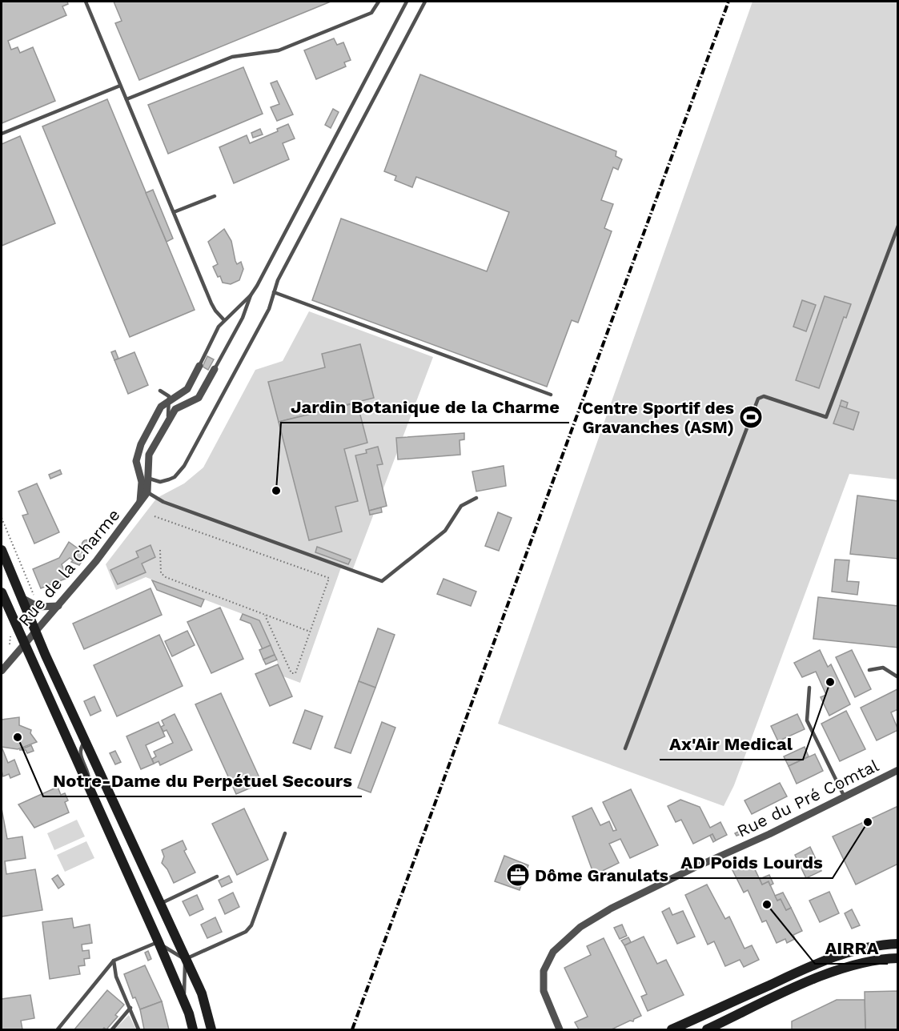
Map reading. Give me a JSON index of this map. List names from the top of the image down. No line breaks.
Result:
{"streets":{"street":["Rue de la Charme","Rue du Pré Comtal"]},"places":{"sports":["Centre Sportif des Gravanches (ASM)"],"other":["Jardin Botanique de la Charme","Ax'Air Medical","Notre-Dame du Perpétuel Secours","AD Poids Lourds","AIRRA"],"office":["Dôme Granulats"]}}
